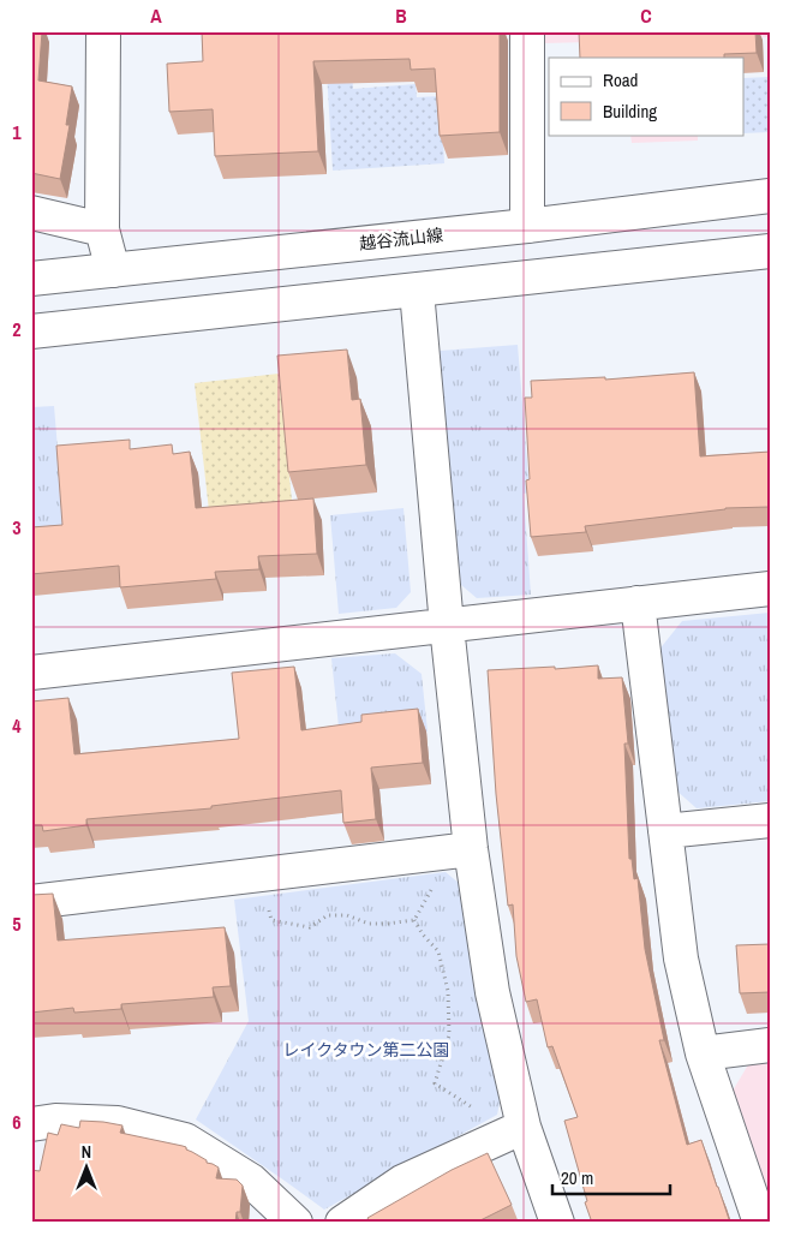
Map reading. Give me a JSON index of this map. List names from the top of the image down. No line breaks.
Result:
{"streets":{"street":["越谷流山線"]},"parks":["レイクタウン第二公園"],"legend":["Road","Building"],"scale_bar":"20 m","north":"top","grid":{"columns":["A","B","C"],"rows":["1","2","3","4","5","6"]}}
